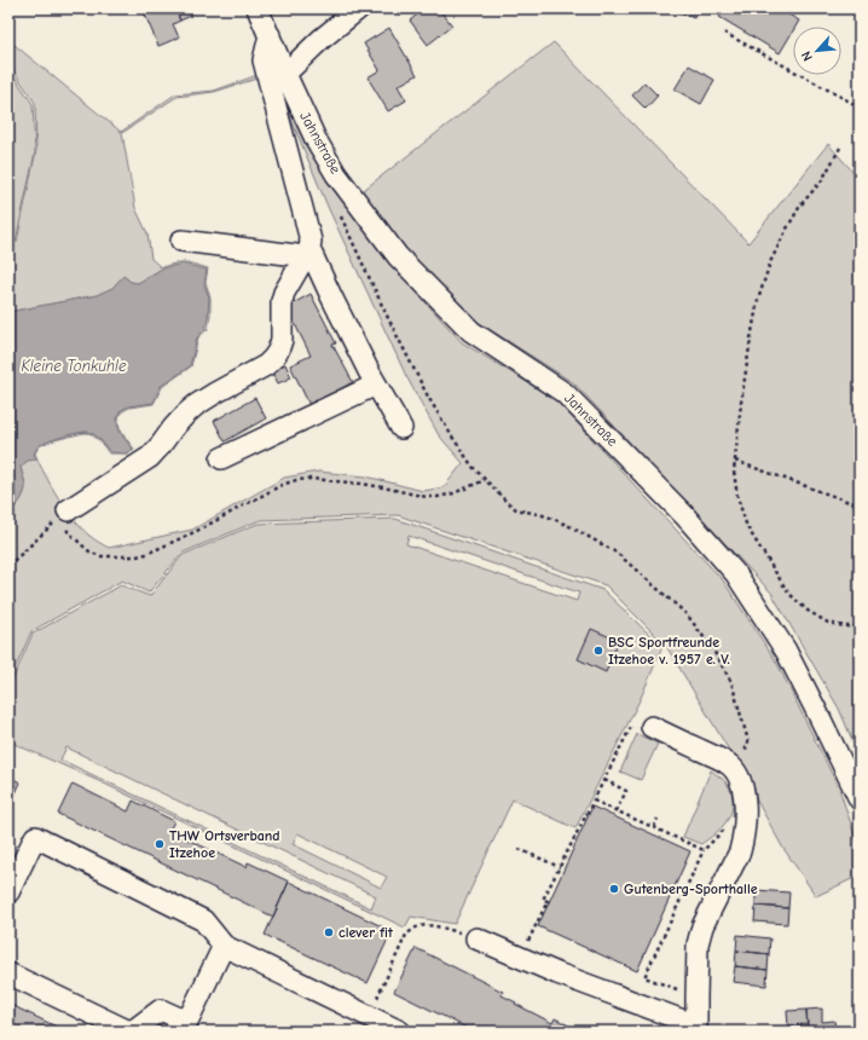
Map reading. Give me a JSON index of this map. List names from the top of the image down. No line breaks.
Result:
{"streets":{"street":["Jahnstraße"]},"water":["Kleine Tonkuhle"],"places":["BSC Sportfreunde Itzehoe v. 1957 e. V.","THW Ortsverband Itzehoe","Gutenberg-Sporthalle","clever fit"],"north":"bottom left"}
